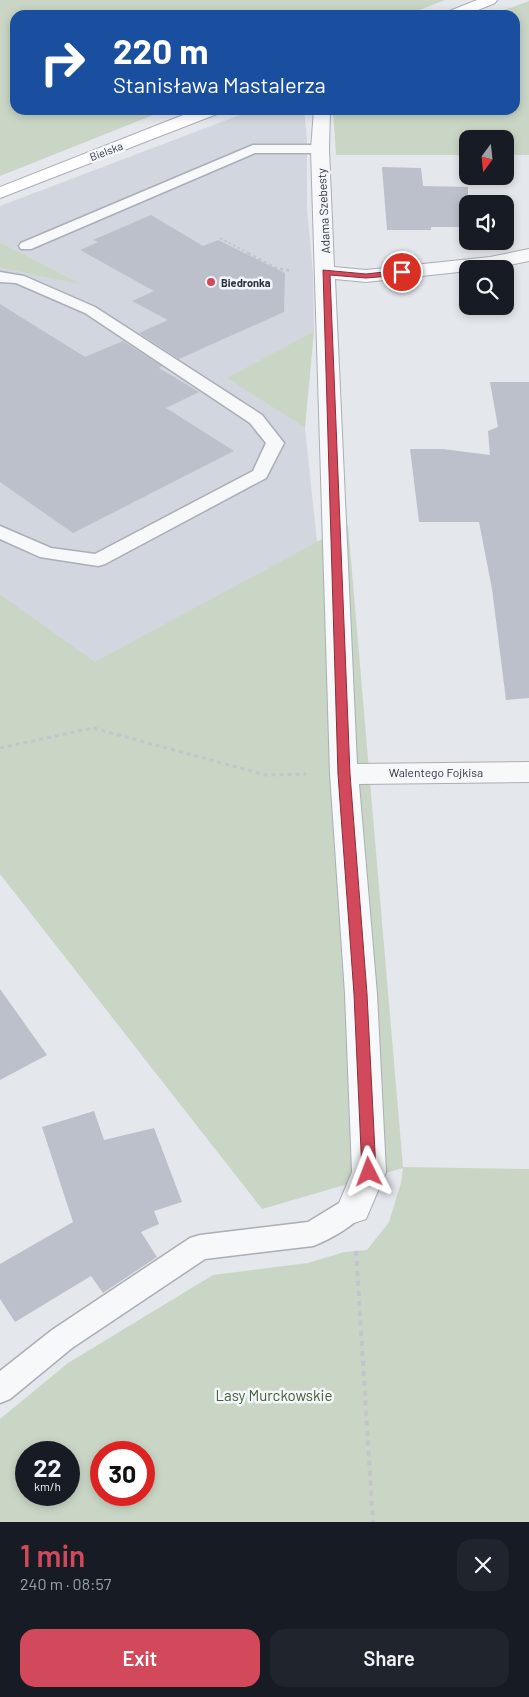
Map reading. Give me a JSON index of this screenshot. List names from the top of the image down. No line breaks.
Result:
{"streets":{"street":["Bielska","Adama Szebesty","Walentego Fojkisa"]},"crossings":[["Adama Szebesty","Walentego Fojkisa"]],"parks":["Lasy Murckowskie"],"places":["Biedronka"],"north":"bottom","page":{"turn":["220 m","Stanisława Mastalerza"],"speed":"22 km/h","limit":"30","heading":["1 min","240 m · 08:57"],"buttons":["Exit","Share"]}}
